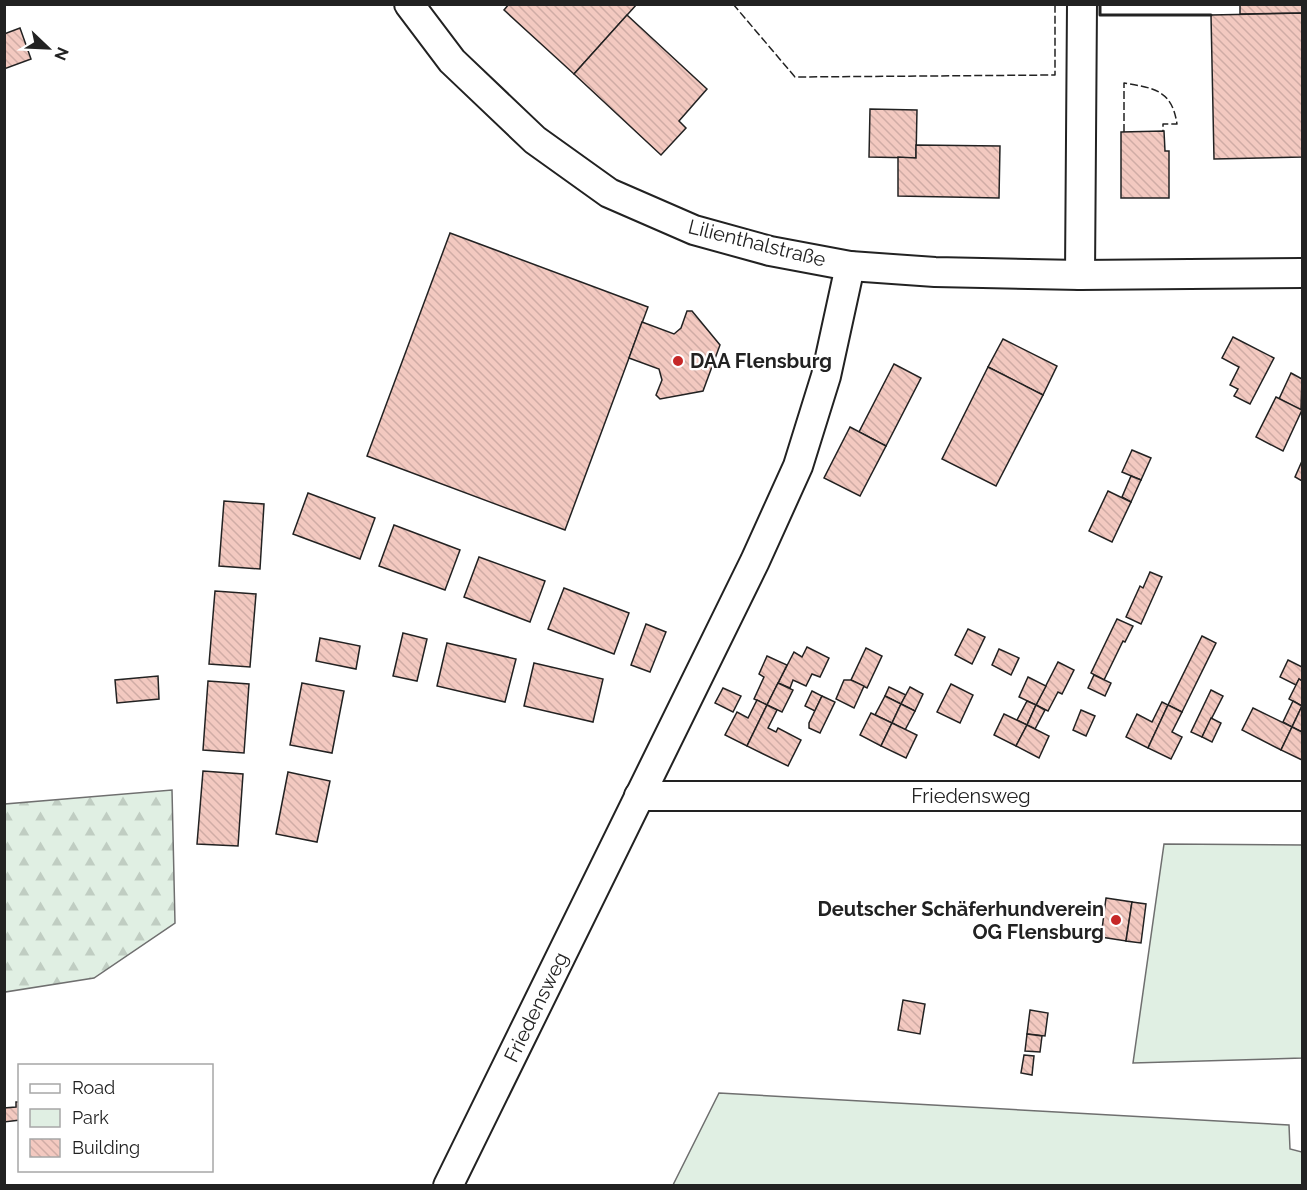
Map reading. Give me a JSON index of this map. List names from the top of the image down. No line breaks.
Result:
{"streets":{"street":["Lilienthalstraße","Friedensweg"]},"crossings":[["Lilienthalstraße","Friedensweg"]],"places":["DAA Flensburg","Deutscher Schäferhundverein OG Flensburg"],"legend":["Road","Park","Building"],"north":"bottom right"}
